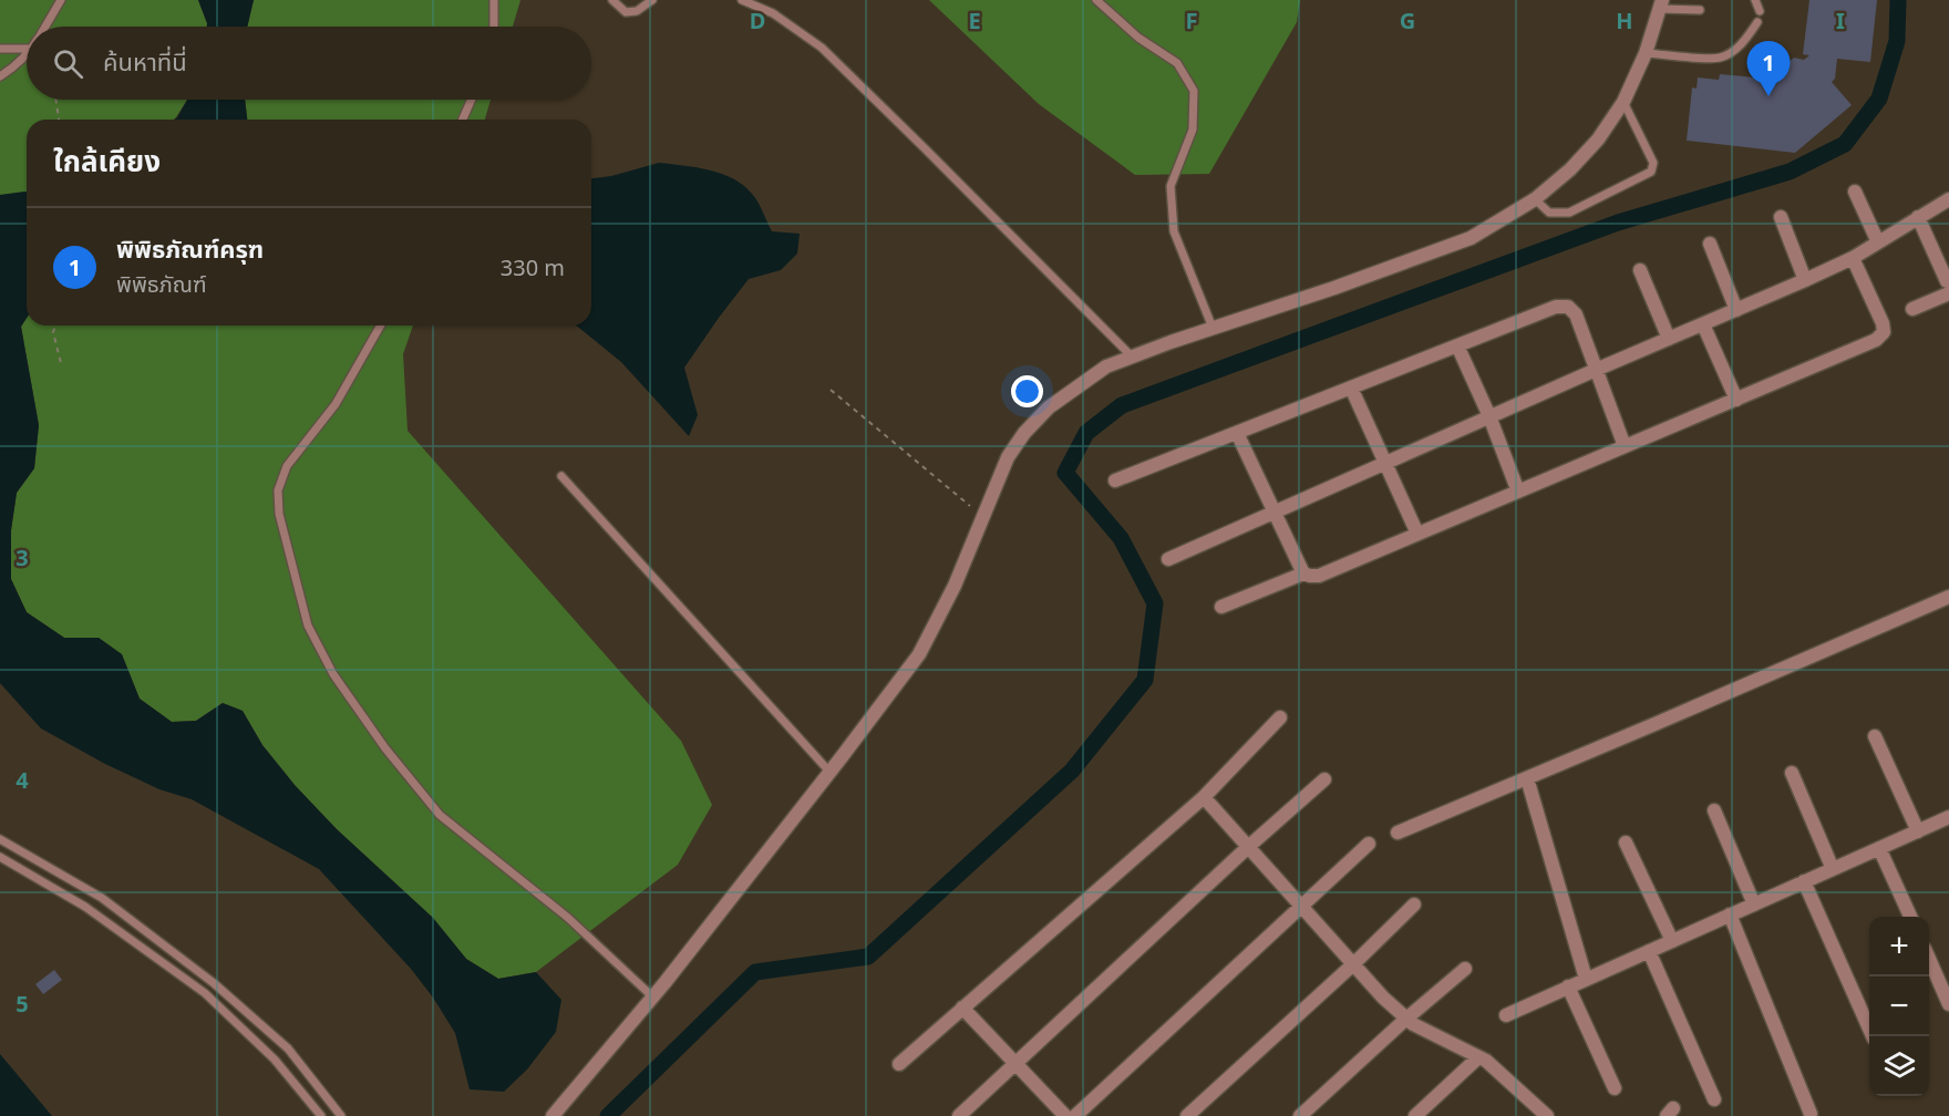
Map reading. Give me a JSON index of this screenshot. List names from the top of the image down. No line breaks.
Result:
{"page":{"search":"ค้นหาที่นี่","pins":"1","heading":"ใกล้เคียง","list":[{"mark":"1","name":"พิพิธภัณฑ์ครุฑ","note":"พิพิธภัณฑ์","value":"330 m"}],"map_buttons":["+","−"]},"grid":{"columns":["D","E","F","G","H","I"],"rows":["3","4","5"]}}
